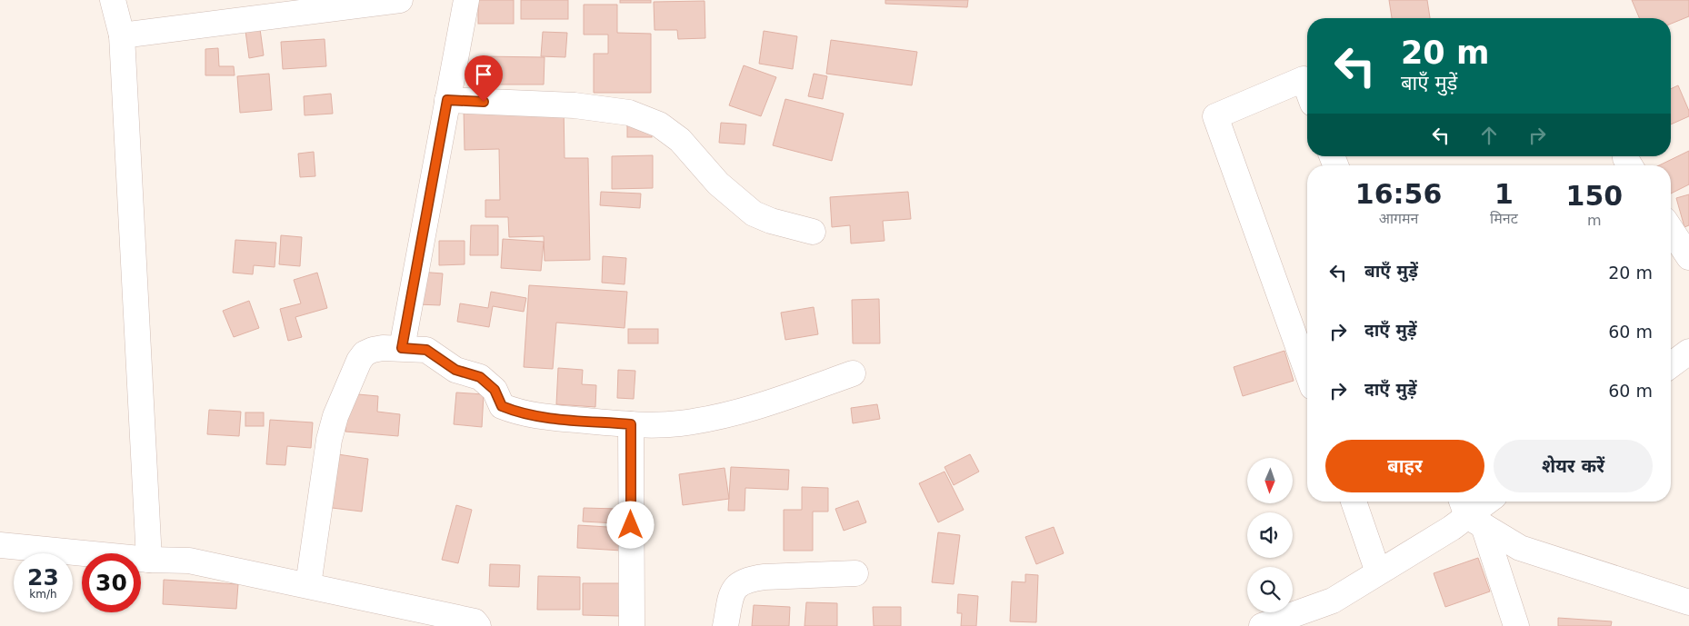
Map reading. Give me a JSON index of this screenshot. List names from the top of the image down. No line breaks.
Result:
{"north":"bottom","page":{"turn":["20 m","बाएँ मुड़ें"],"eta":["16:56","आगमन","1","मिनट","150","m"],"list":[{"name":"बाएँ मुड़ें","value":"20 m"},{"name":"दाएँ मुड़ें","value":"60 m"},{"name":"दाएँ मुड़ें","value":"60 m"}],"buttons":["बाहर","शेयर करें"],"speed":"23 km/h","limit":"30"}}
